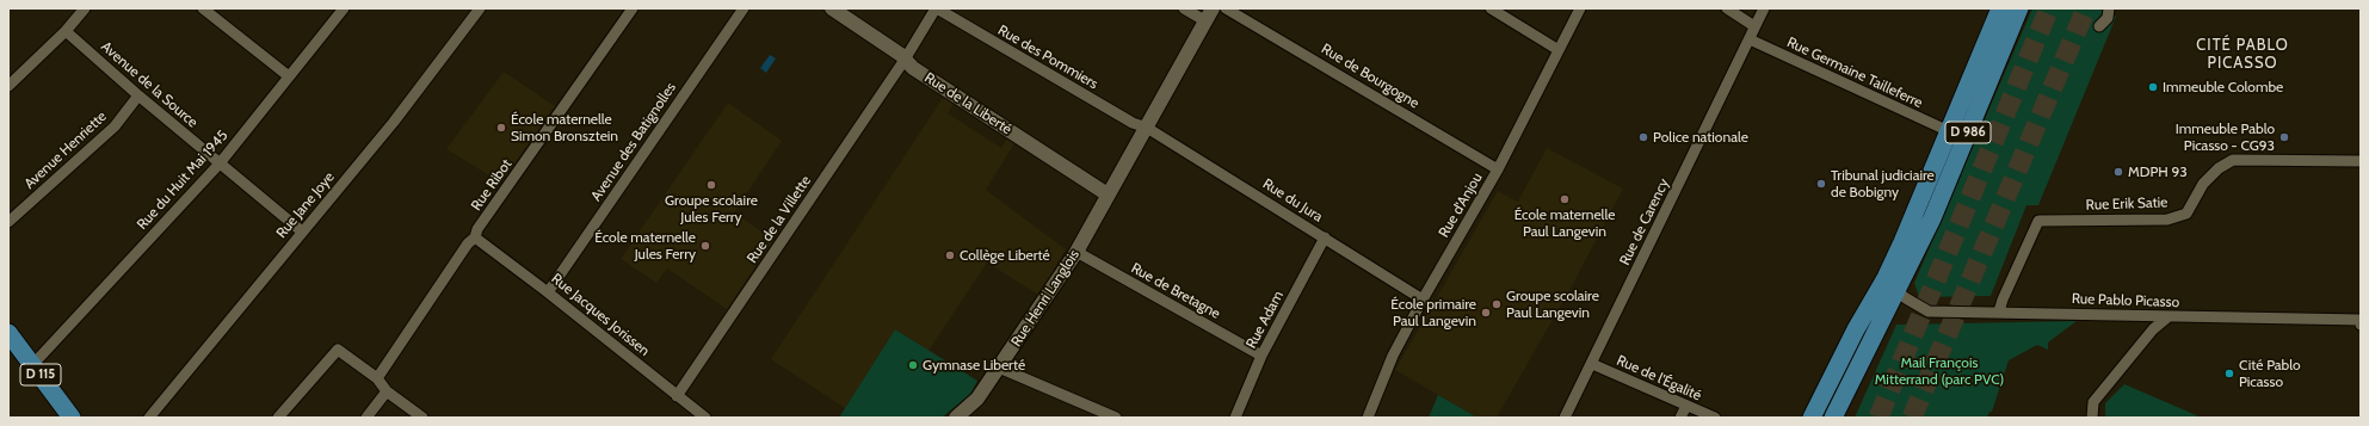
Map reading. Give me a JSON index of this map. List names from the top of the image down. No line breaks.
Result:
{"streets":{"main road":["D 986","D 115"],"street":["Rue des Pommiers","Rue Germaine Tailleferre","Rue de Bourgogne","Avenue de la Source","Rue de la Liberté","Avenue des Batignolles","Avenue Henriette","Rue du Huit Mai 1945","Rue Ribot","Rue du Jura","Rue Erik Satie","Rue Jane Joye","Rue d'Anjou","Rue de la Villette","Rue de Carency","Rue de Bretagne","Rue Henri Langlois","Rue Pablo Picasso","Rue Jacques Jorissen","Rue Adam","Rue de l'Égalité"]},"crossings":[["Rue des Pommiers","Rue du Jura"],["Rue des Pommiers","Rue de la Villette"],["Rue des Pommiers","Rue Henri Langlois"],["Rue Germaine Tailleferre","D 986"],["Rue Germaine Tailleferre","Rue de Carency"],["Rue de Bourgogne","Rue d'Anjou"],["Avenue de la Source","Avenue Henriette"],["Avenue de la Source","Rue du Huit Mai 1945"],["Avenue de la Source","Rue Jane Joye"],["Rue de la Liberté","Rue de la Villette"],["Rue de la Liberté","Rue Henri Langlois"],["D 986","Rue Pablo Picasso"],["Avenue des Batignolles","Rue Jacques Jorissen"],["Rue du Huit Mai 1945","D 115"],["Rue Ribot","Rue Jacques Jorissen"],["Rue du Jura","Rue d'Anjou"],["Rue du Jura","Rue Henri Langlois"],["Rue du Jura","Rue Adam"],["Rue Erik Satie","Rue Pablo Picasso"],["Rue de la Villette","Rue Jacques Jorissen"],["Rue de Carency","Rue de l'Égalité"],["Rue de Bretagne","Rue Henri Langlois"],["Rue de Bretagne","Rue Adam"]],"districts":["CITÉ PABLO PICASSO"],"parks":["Mail François Mitterrand (parc PVC)"],"places":["Immeuble Colombe","École maternelle Simon Bronsztein","Police nationale","Immeuble Pablo Picasso - CG93","MDPH 93","Tribunal judiciaire de Bobigny","Groupe scolaire Jules Ferry","École maternelle Paul Langevin","École maternelle Jules Ferry","Collège Liberté","Groupe scolaire Paul Langevin","École primaire Paul Langevin","Gymnase Liberté","Cité Pablo Picasso"]}
